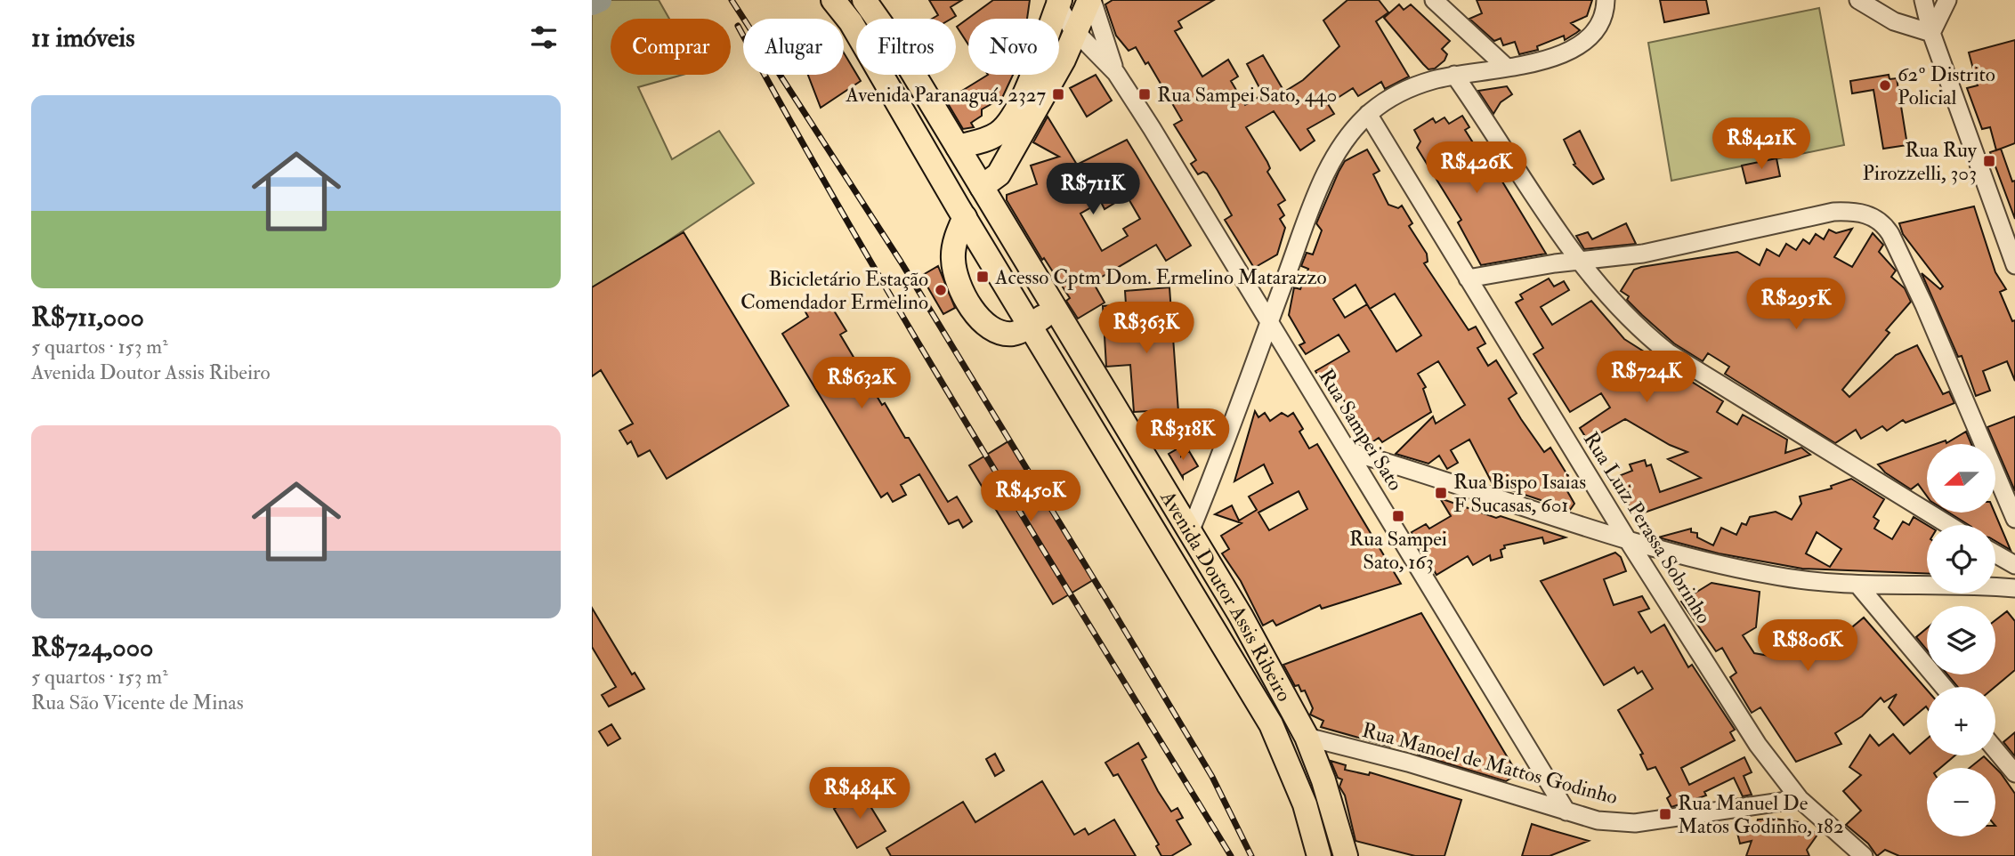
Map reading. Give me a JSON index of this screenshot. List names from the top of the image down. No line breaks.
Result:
{"streets":{"main road":["Avenida Doutor Assis Ribeiro"],"street":["Rua Sampei Sato","Rua Luiz Perassa Sobrinho","Rua Manoel de Mattos Godinho"]},"crossings":[["Rua Sampei Sato","Rua Manoel de Mattos Godinho"],["Rua Luiz Perassa Sobrinho","Rua Manoel de Mattos Godinho"],["Avenida Doutor Assis Ribeiro","Rua Manoel de Mattos Godinho"]],"places":{"other":["62º Distrito Policial","Bicicletário Estação Comendador Ermelino"],"transit":["Avenida Paranaguá, 2327","Rua Sampei Sato, 440","Rua Ruy Pirozzelli, 303","Acesso Cptm Dom. Ermelino Matarazzo","Rua Bispo Isaias F Sucasas, 601","Rua Sampei Sato, 163","Rua Manuel De Matos Godinho, 182"]},"north":"left","page":{"heading":"11 imóveis","chip":["Comprar","Alugar","Filtros","Novo"],"list":[{"name":"R$711,000","note":"5 quartos · 153 m² · Avenida Doutor Assis Ribeiro"},{"name":"R$724,000","note":"5 quartos · 153 m² · Rua São Vicente de Minas"}],"price":["R$421K","R$426K","R$711K","R$295K","R$363K","R$724K","R$632K","R$318K","R$450K","R$806K","R$484K"],"map_buttons":["+","−"]}}
